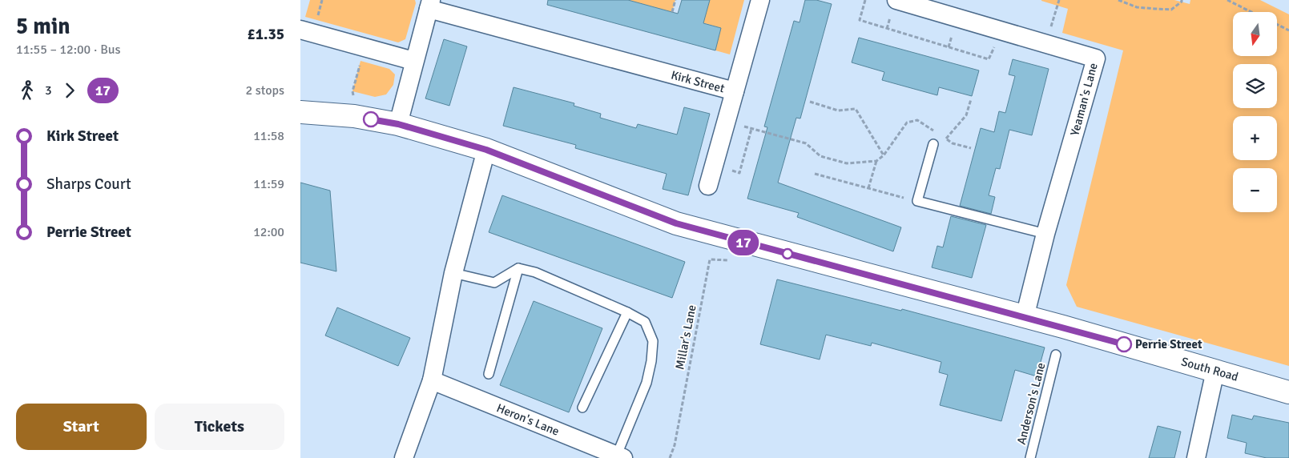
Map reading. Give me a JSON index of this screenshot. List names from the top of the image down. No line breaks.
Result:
{"streets":{"street":["Kirk Street","Yeaman's Lane","South Road","Heron's Lane"],"lane":["Anderson's Lane"],"path":["Millar's Lane"]},"crossings":[["Kirk Street","South Road"],["Yeaman's Lane","South Road"],["Millar's Lane","South Road"]],"places":["Perrie Street"],"lines":["bus line 17"],"north":"bottom","page":{"heading":["5 min","11:55 – 12:00 · Bus","£1.35"],"on_map":"17","map_buttons":["+","−"],"legs":["3","17","2 stops"],"list":[{"name":"Kirk Street","value":"11:58"},{"name":"Sharps Court","value":"11:59"},{"name":"Perrie Street","value":"12:00"}],"buttons":["Start","Tickets"]}}
